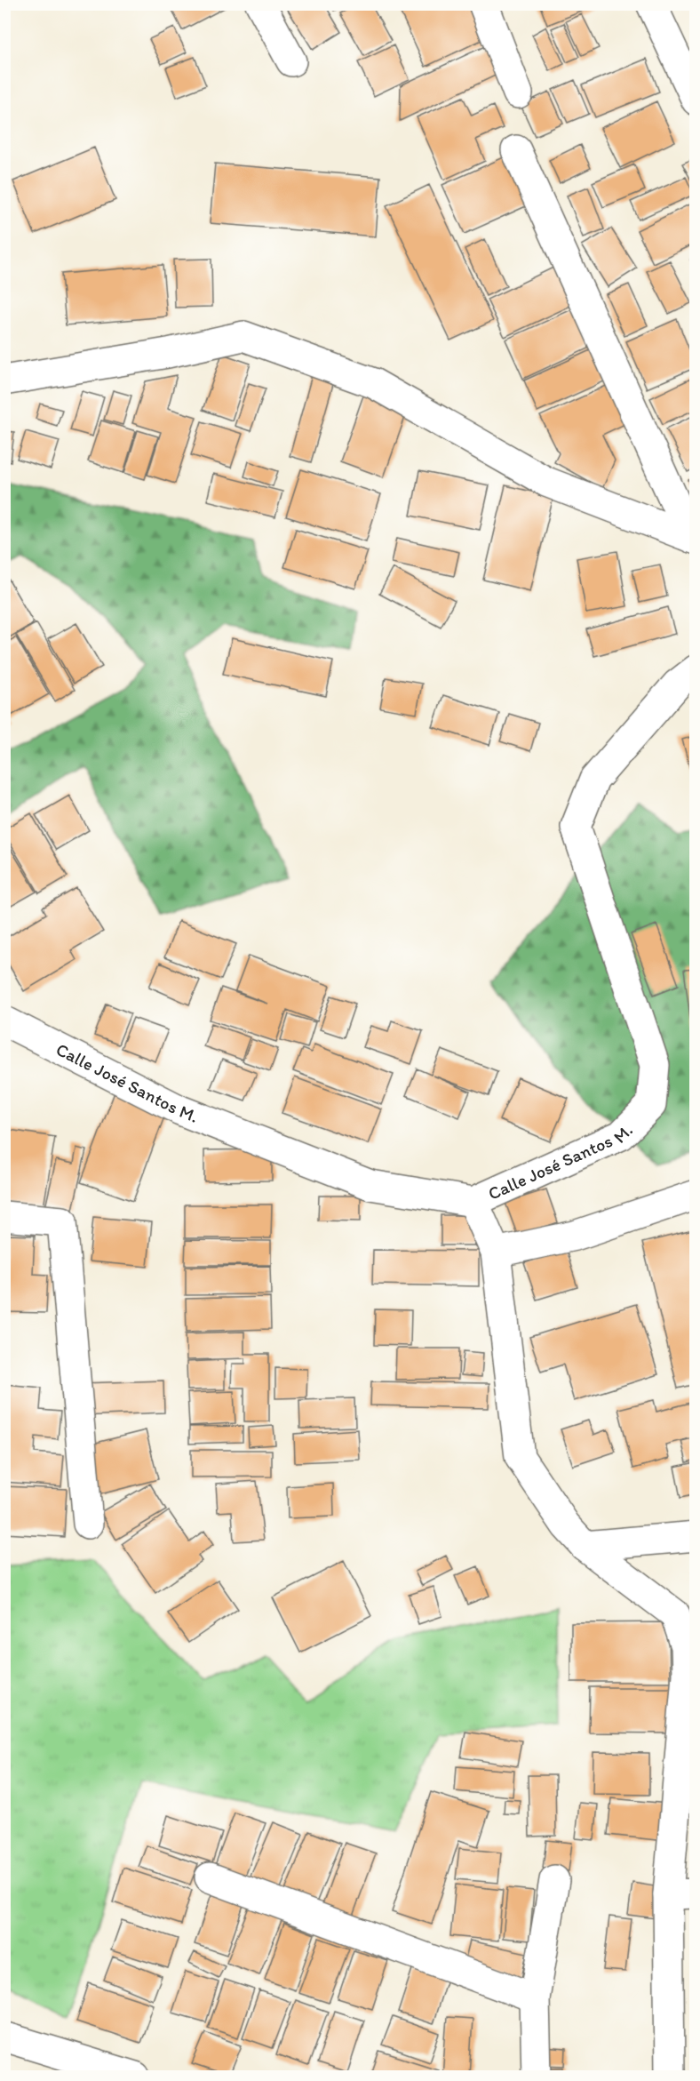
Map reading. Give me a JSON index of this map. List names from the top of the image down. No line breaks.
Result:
{"streets":{"street":["Calle José Santos M."]}}
